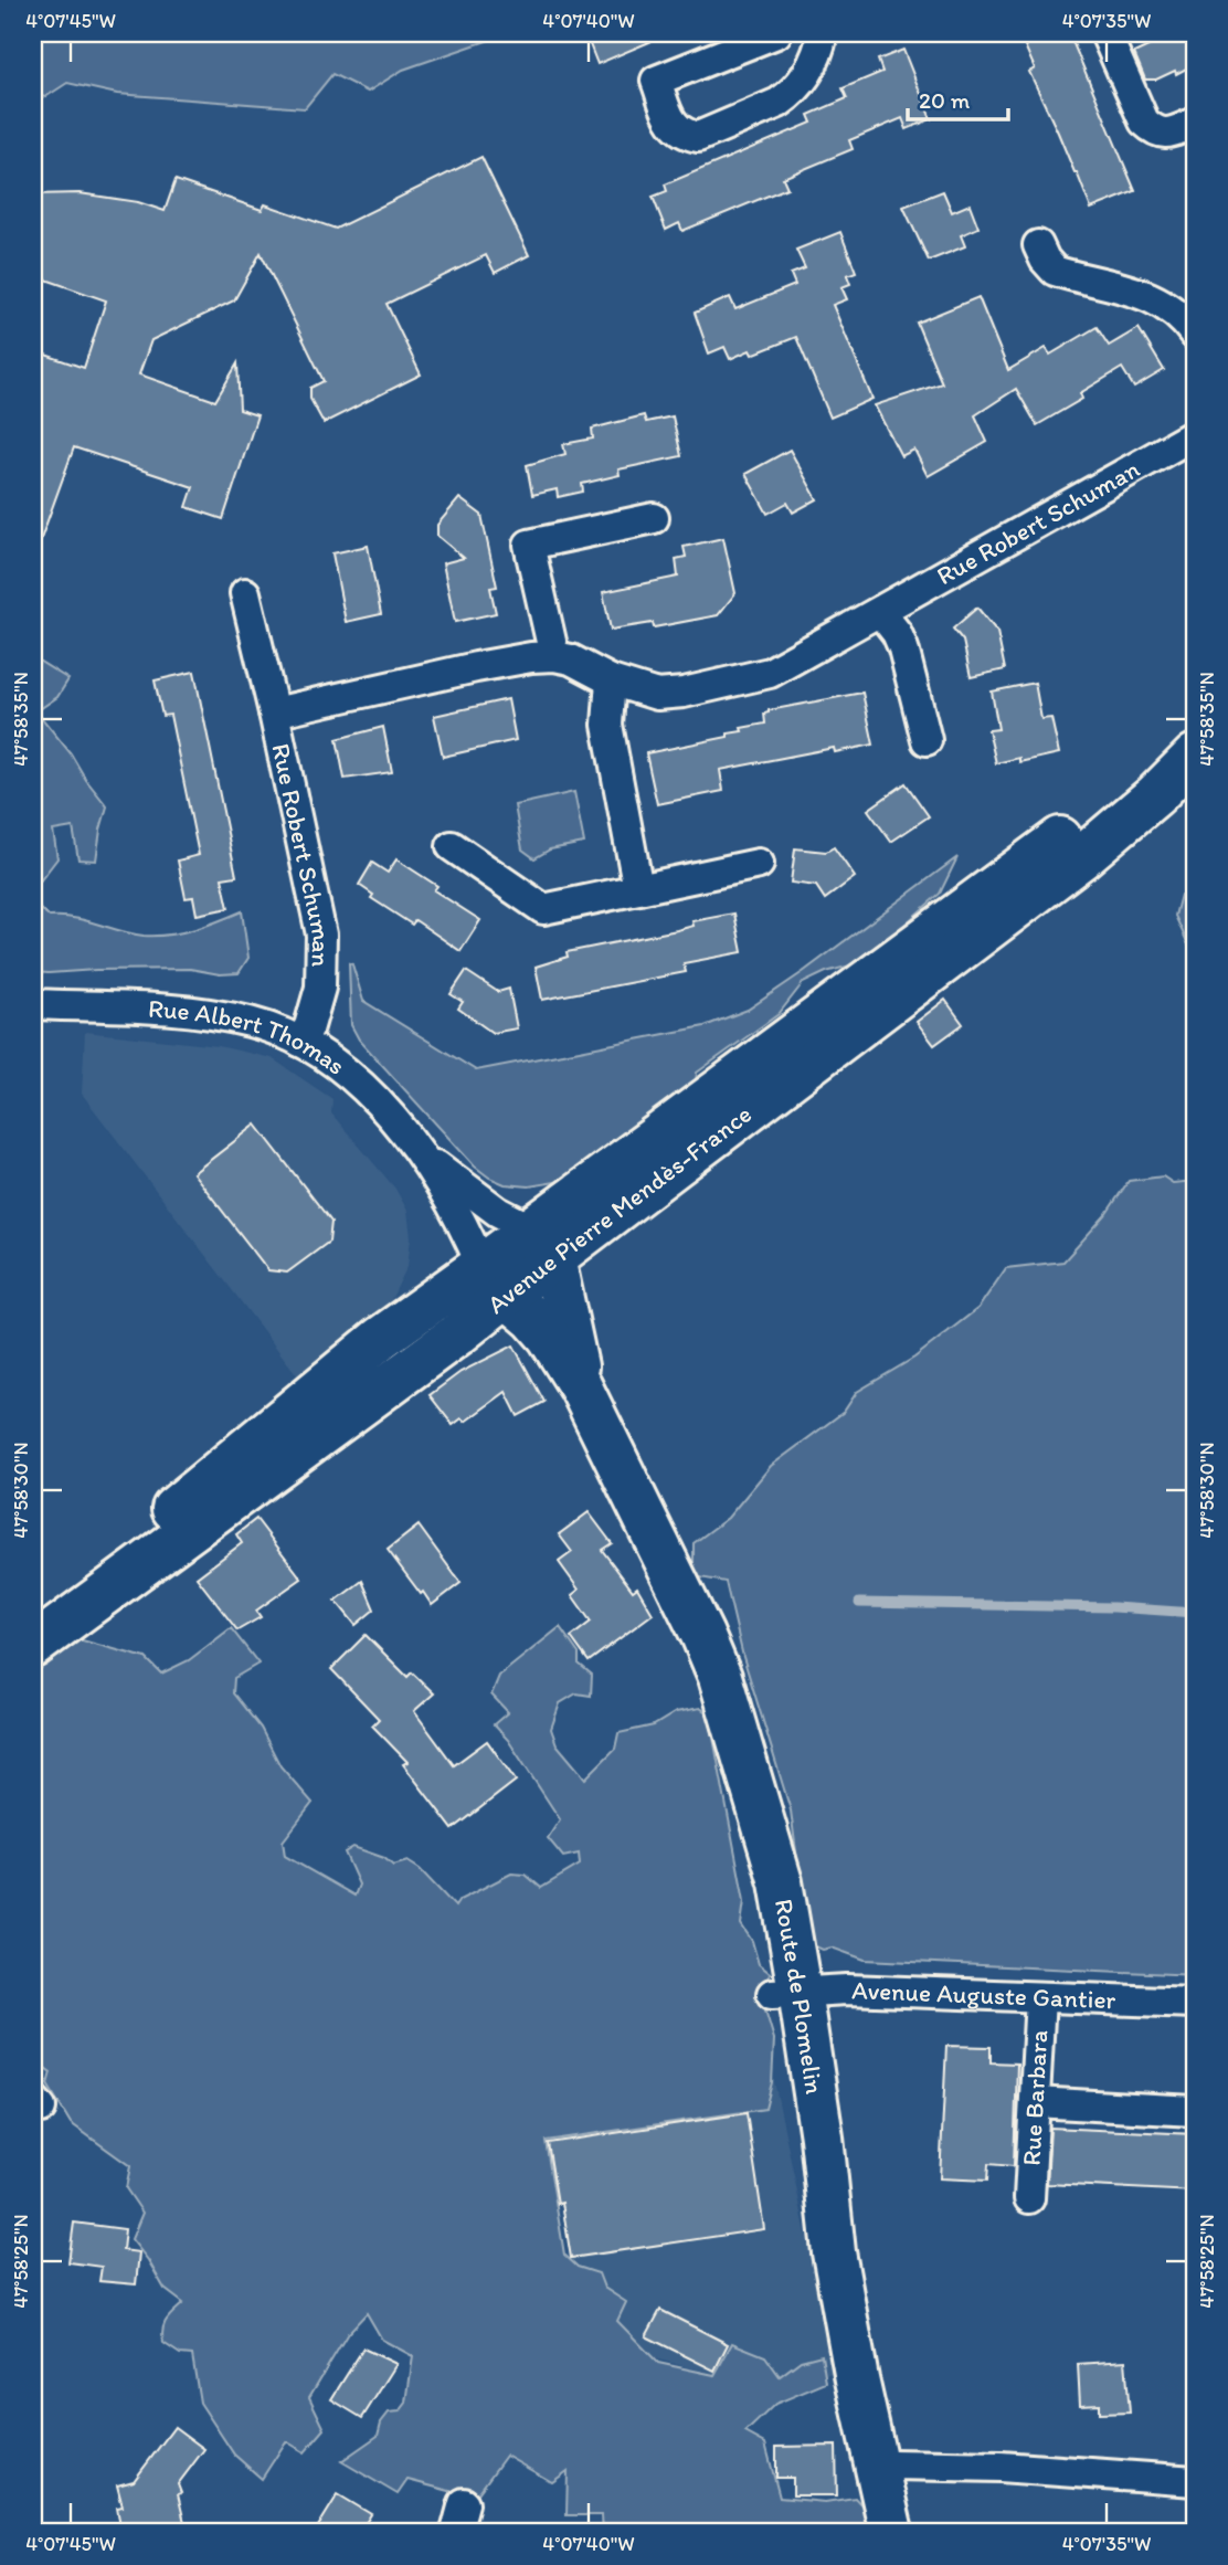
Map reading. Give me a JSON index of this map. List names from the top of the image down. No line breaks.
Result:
{"streets":{"street":["Rue Robert Schuman","Rue Albert Thomas","Avenue Pierre Mendès-France","Avenue Auguste Gantier","Route de Plomelin","Rue Barbara"]},"crossings":[["Rue Robert Schuman","Rue Albert Thomas"],["Rue Albert Thomas","Avenue Pierre Mendès-France"],["Rue Albert Thomas","Route de Plomelin"],["Avenue Pierre Mendès-France","Route de Plomelin"],["Avenue Auguste Gantier","Route de Plomelin"],["Avenue Auguste Gantier","Rue Barbara"]],"scale_bar":"20 m","coordinates":["4°07'45\"W","4°07'40\"W","4°07'35\"W","47°58'35\"N","47°58'30\"N","47°58'25\"N"]}
